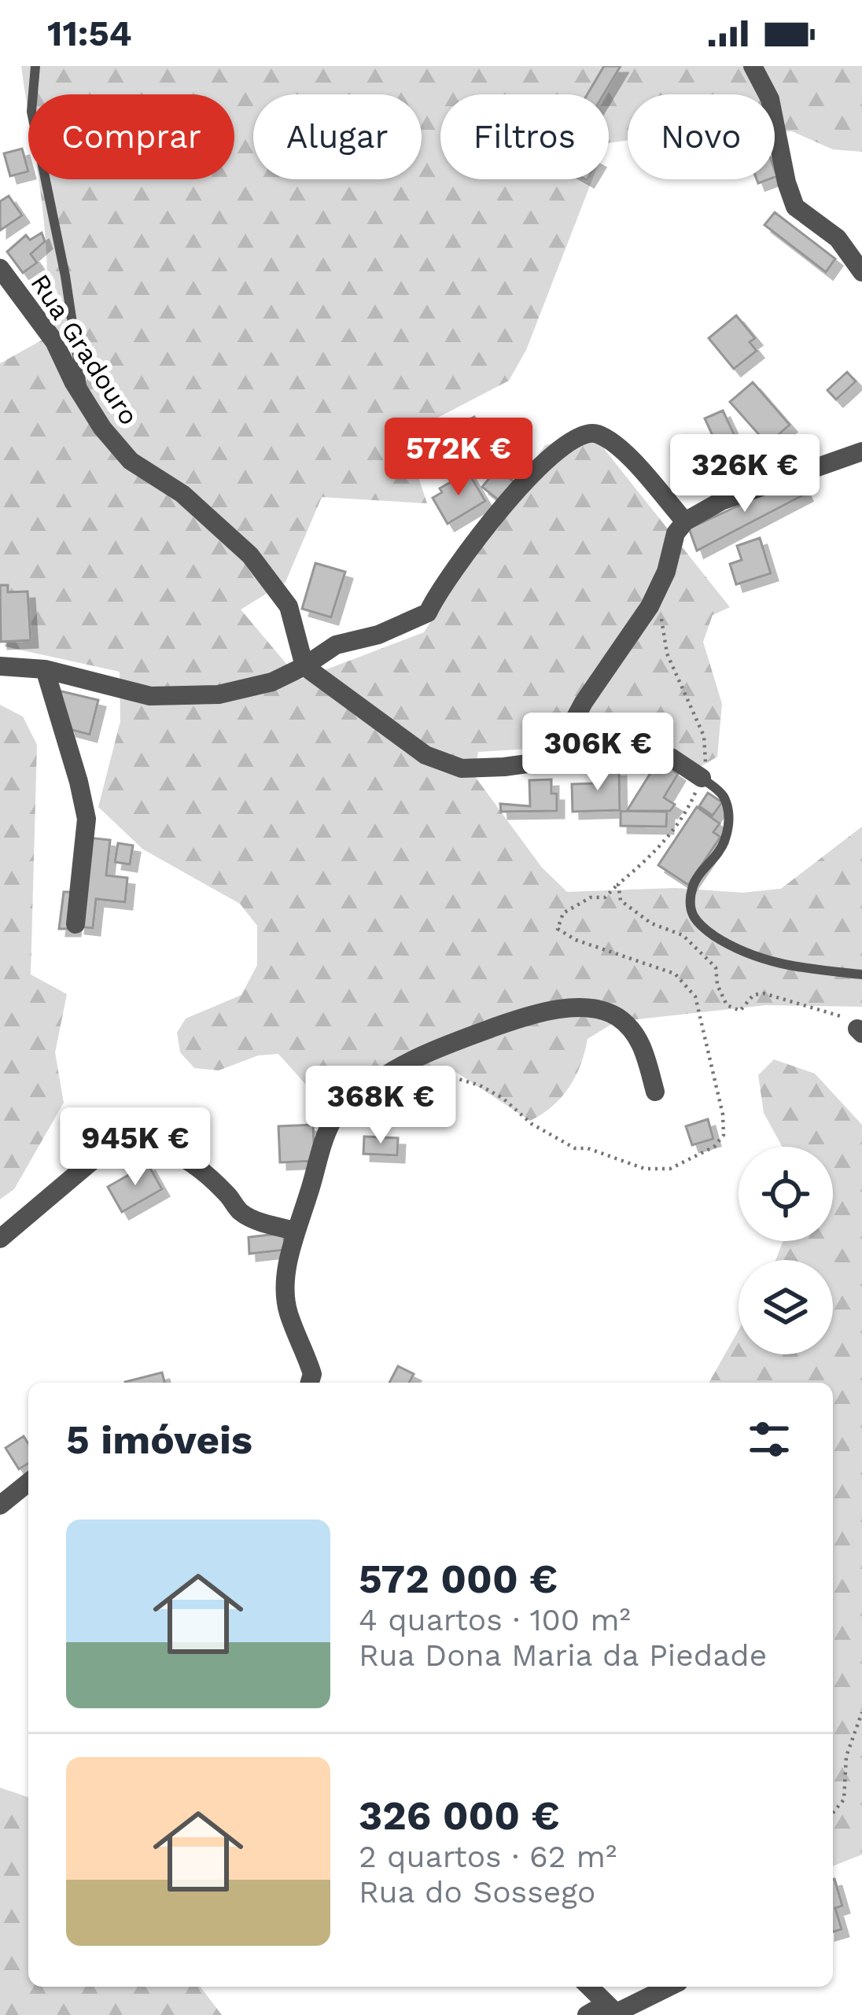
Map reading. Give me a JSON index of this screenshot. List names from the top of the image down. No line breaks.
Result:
{"streets":{"street":["Rua Gradouro"]},"page":{"status":"11:54","chip":["Comprar","Alugar","Filtros","Novo"],"price":["572K €","326K €","306K €","368K €","945K €"],"heading":"5 imóveis","list":[{"name":"572 000 €","note":"4 quartos · 100 m² · Rua Dona Maria da Piedade"},{"name":"326 000 €","note":"2 quartos · 62 m² · Rua do Sossego"}]}}
